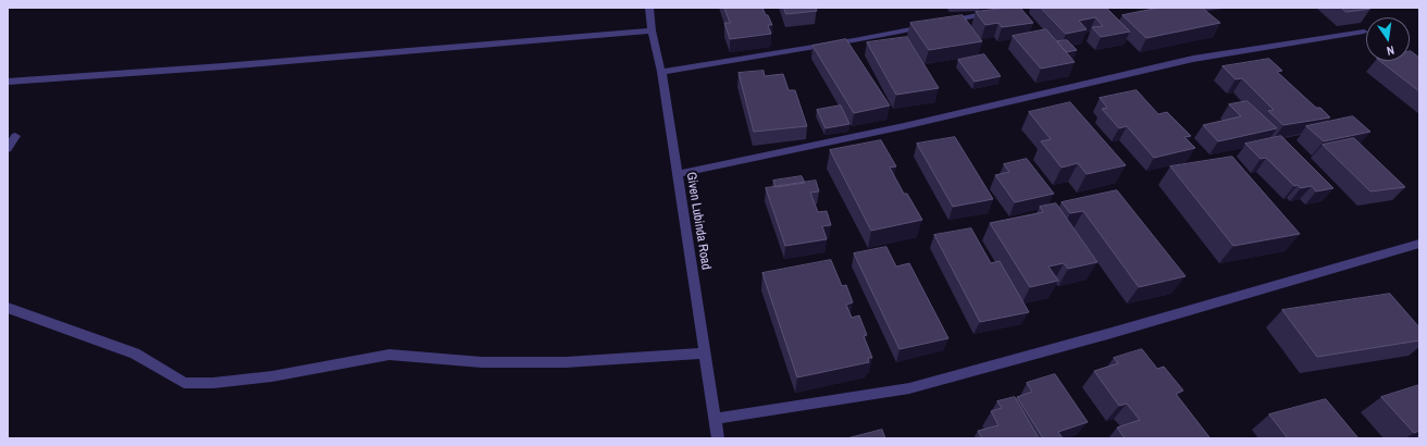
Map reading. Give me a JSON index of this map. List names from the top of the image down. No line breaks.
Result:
{"streets":{"street":["Given Lubinda Road"]},"north":"bottom"}
